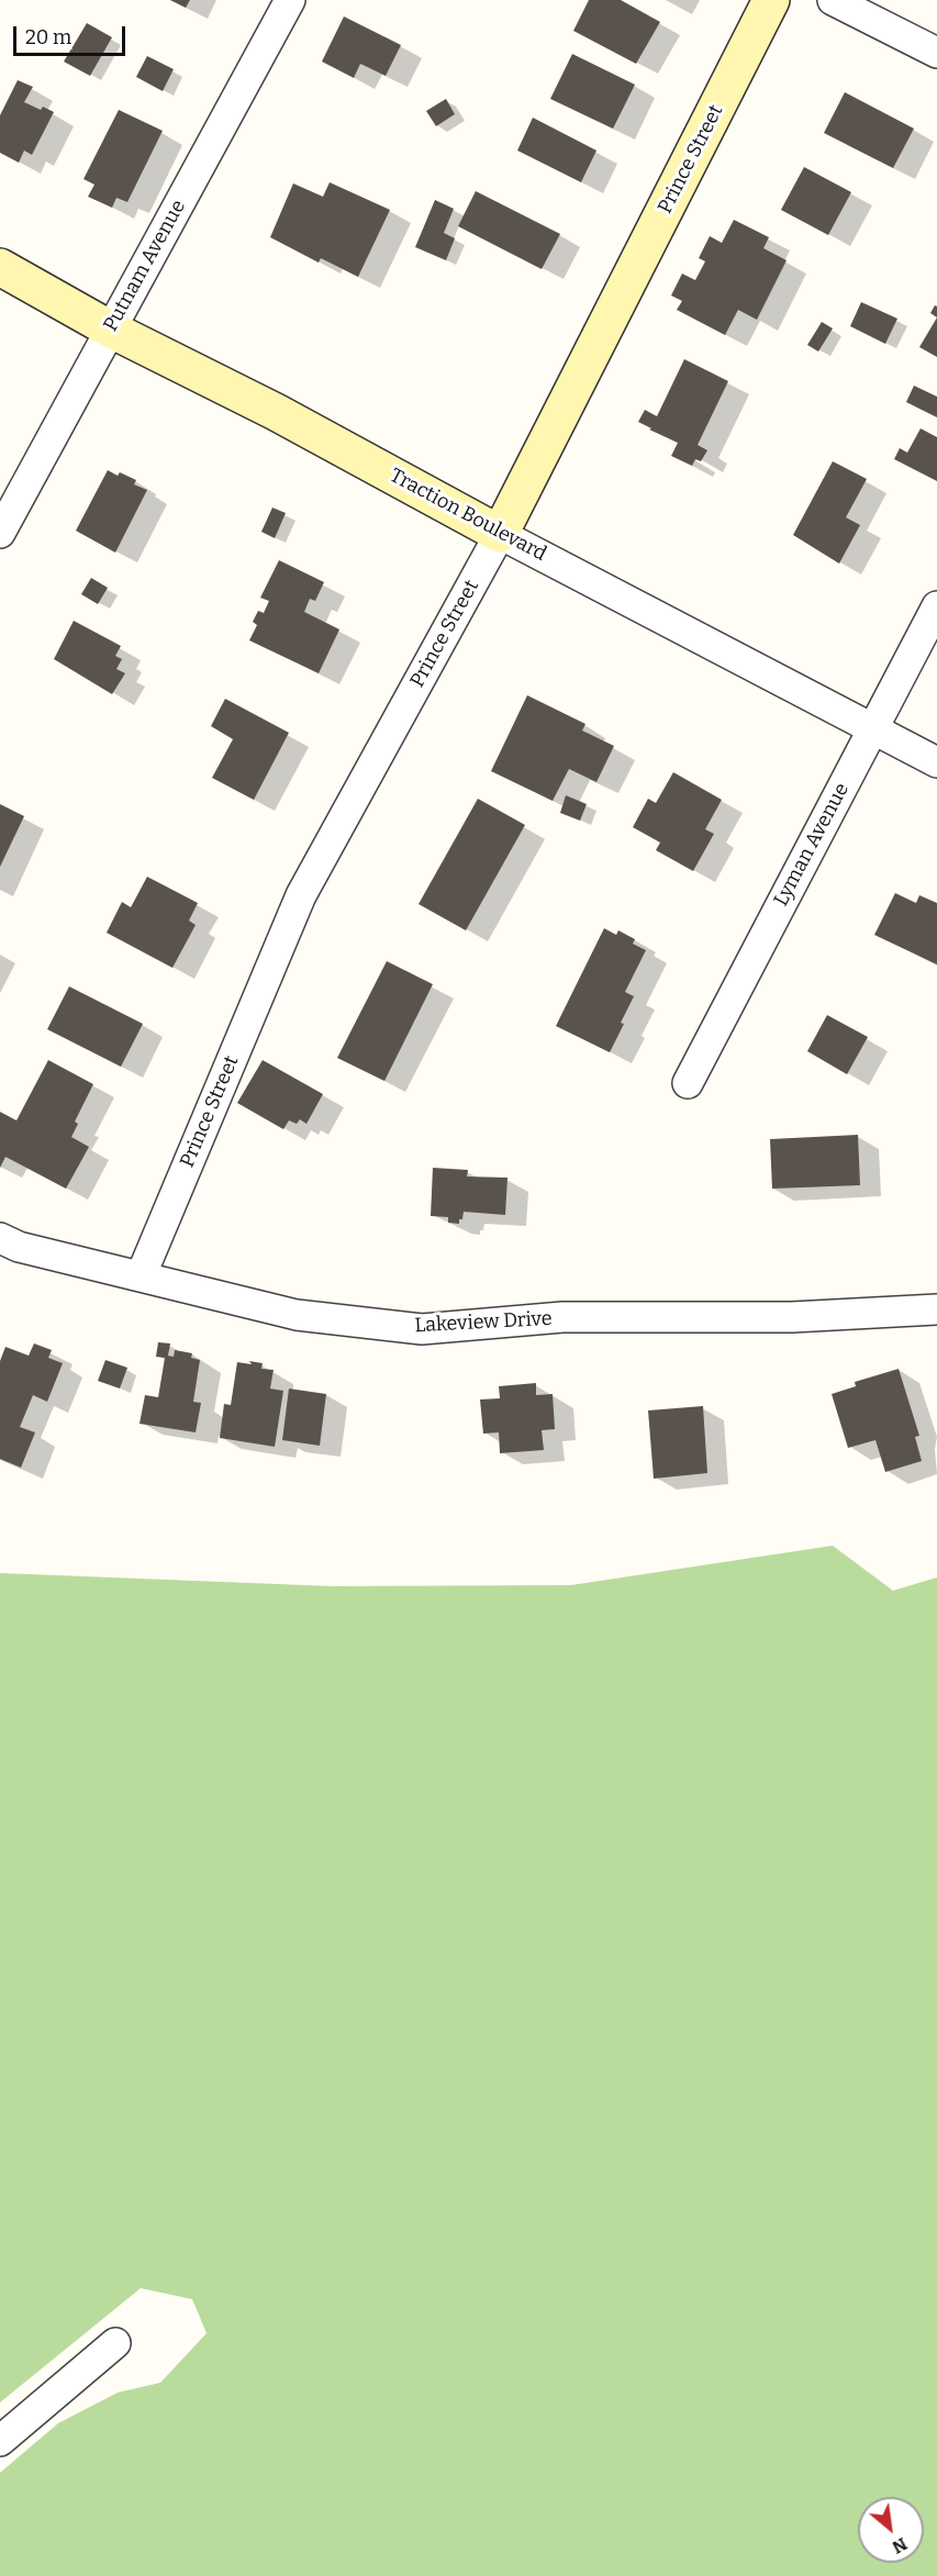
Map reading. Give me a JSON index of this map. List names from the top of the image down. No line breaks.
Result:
{"streets":{"street":["Prince Street","Putnam Avenue","Traction Boulevard","Lyman Avenue","Lakeview Drive"]},"crossings":[["Prince Street","Traction Boulevard"],["Prince Street","Lakeview Drive"],["Putnam Avenue","Traction Boulevard"],["Traction Boulevard","Lyman Avenue"]],"scale_bar":"20 m","north":"bottom right"}
